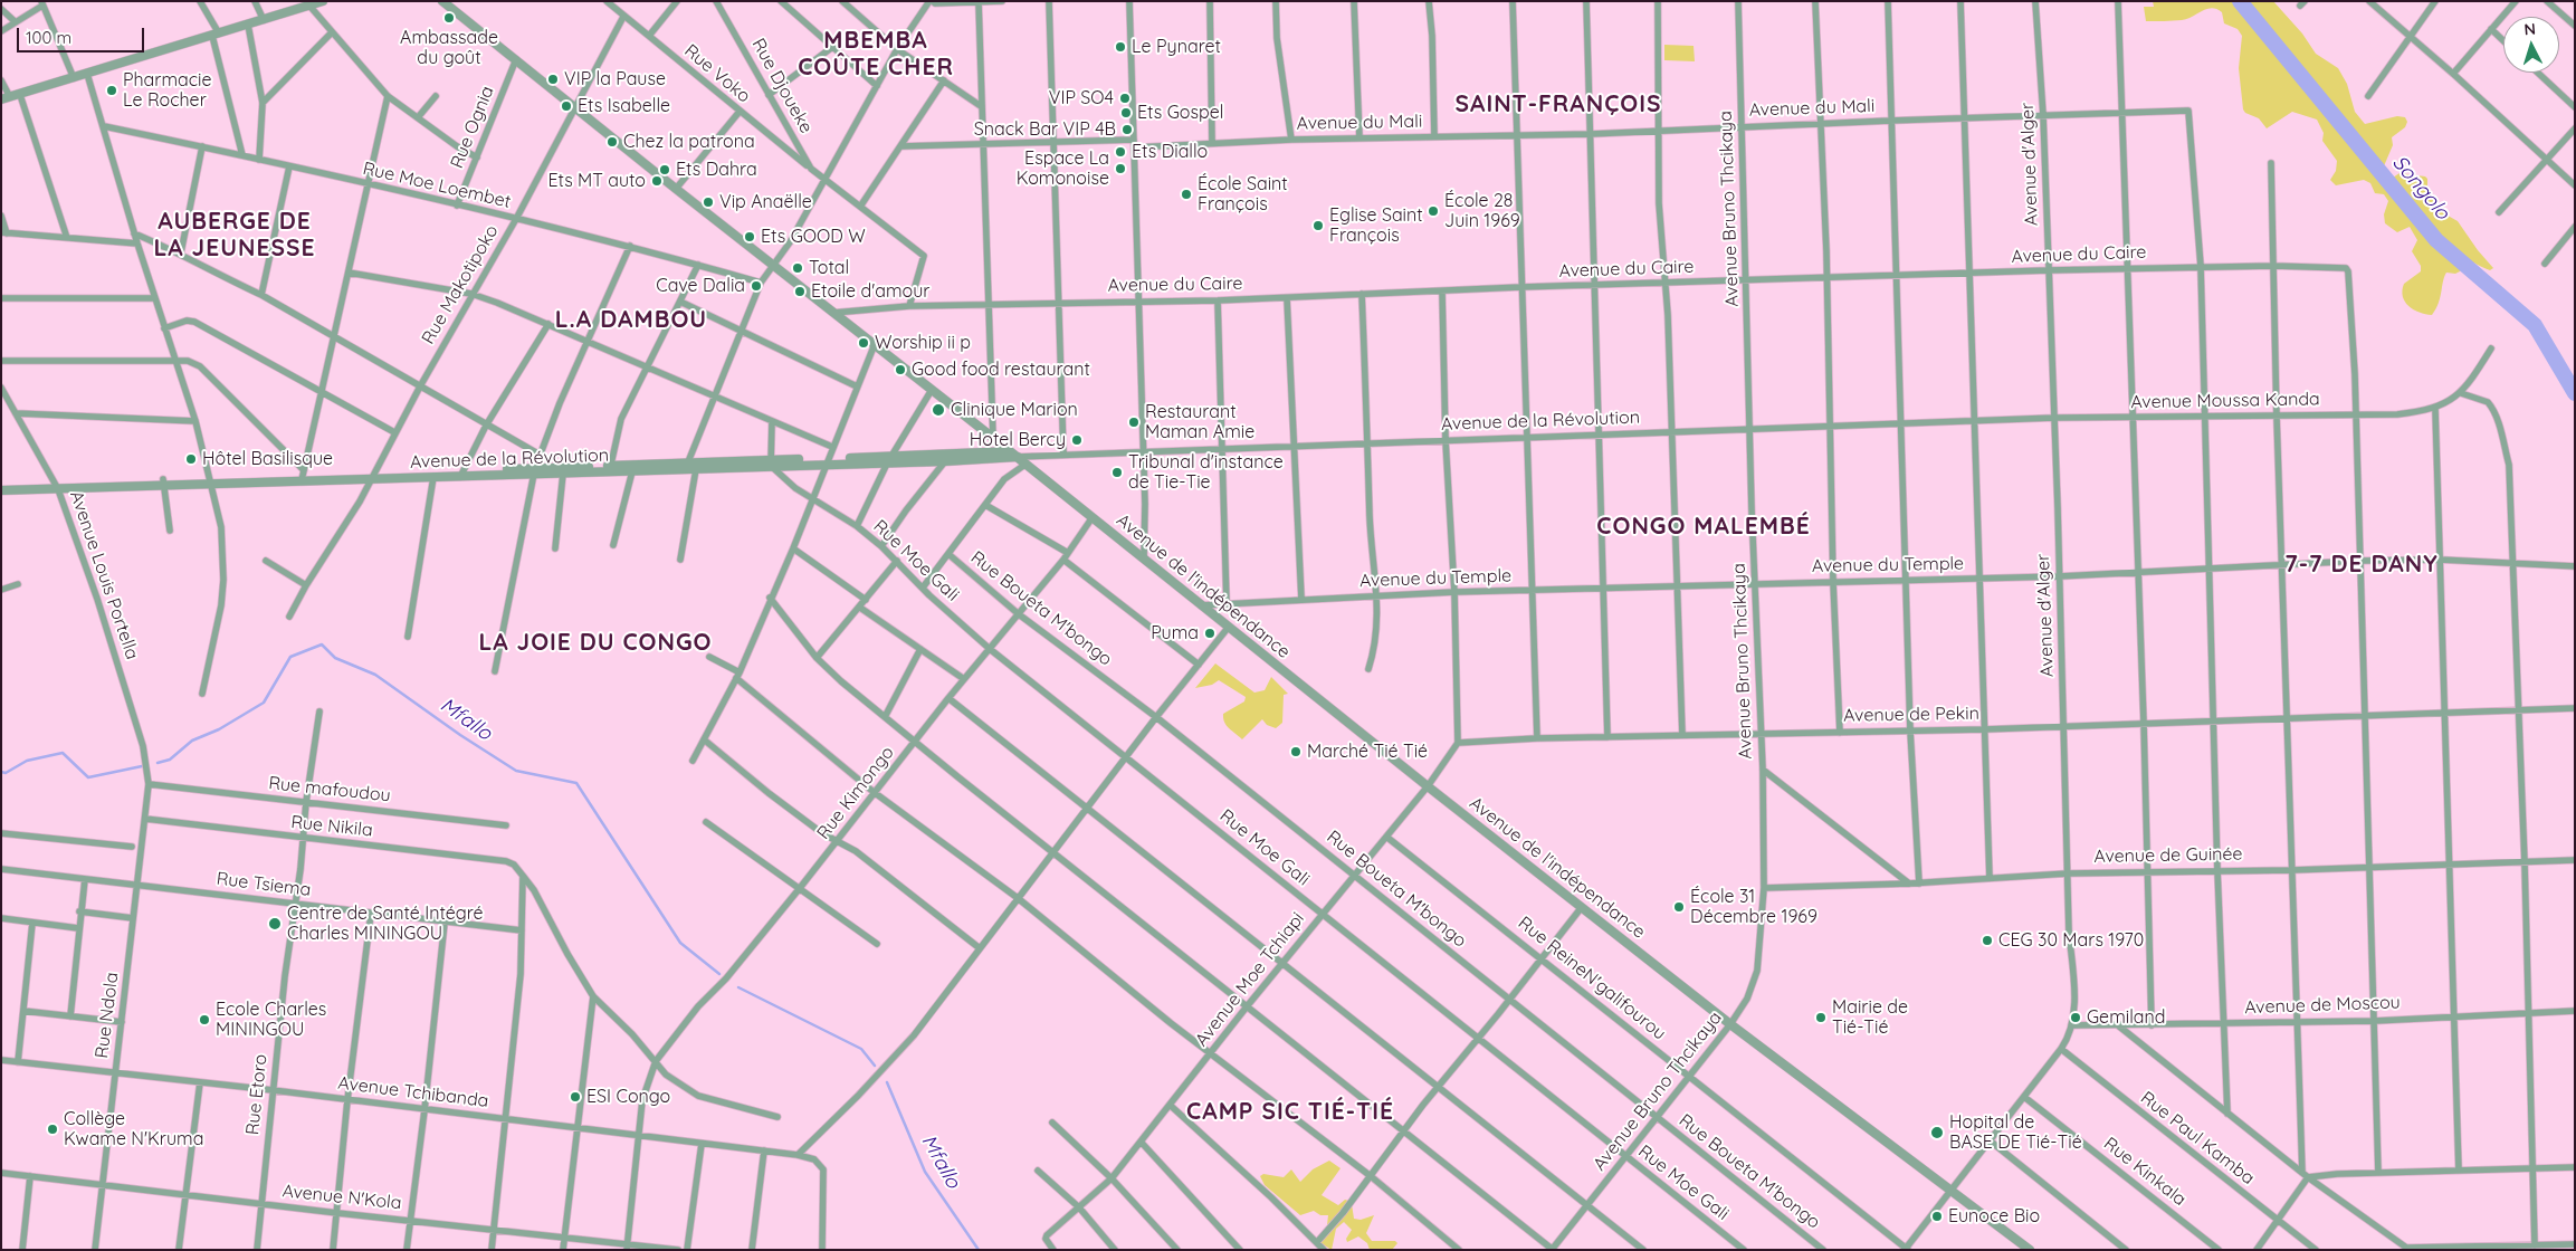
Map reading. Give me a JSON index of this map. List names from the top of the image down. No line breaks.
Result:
{"streets":{"street":["Rue Voko","Rue Djoueke","Avenue du Mali","Rue Ognia","Avenue d'Alger","Rue Moe Loembet","Avenue Bruno Thcikaya","Avenue du Caire","Rue Makotipoko","Avenue Moussa Kanda","Avenue de la Révolution","Rue Moe Gali","Avenue du Temple","Avenue Louis Portella","Avenue de l'indépendance","Rue Boueta M'bongo","Avenue de Pekin","Rue mafoudou","Rue Kimongo","Rue Nikila","Avenue de Guinée","Rue Tsiema","Rue ReineN'galifourou","Avenue Moe Tchiapi","Avenue de Moscou","Rue Ndola","Avenue Tchibanda","Rue Etoro","Rue Paul Kamba","Rue Kinkala","Avenue N'Kola"]},"crossings":[["Rue Voko","Rue Djoueke"],["Rue Voko","Rue Makotipoko"],["Rue Djoueke","Avenue du Caire"],["Avenue du Mali","Avenue d'Alger"],["Avenue du Mali","Avenue Bruno Thcikaya"],["Avenue du Mali","Avenue du Caire"],["Rue Ognia","Rue Moe Loembet"],["Rue Ognia","Avenue de l'indépendance"],["Avenue d'Alger","Avenue du Caire"],["Avenue d'Alger","Avenue Moussa Kanda"],["Avenue d'Alger","Avenue de la Révolution"],["Avenue d'Alger","Avenue du Temple"],["Avenue d'Alger","Avenue de l'indépendance"],["Avenue d'Alger","Avenue de Pekin"],["Avenue d'Alger","Avenue de Guinée"],["Avenue d'Alger","Rue ReineN'galifourou"],["Avenue d'Alger","Avenue de Moscou"],["Avenue d'Alger","Rue Paul Kamba"],["Avenue d'Alger","Rue Kinkala"],["Rue Moe Loembet","Rue Makotipoko"],["Avenue Bruno Thcikaya","Avenue du Caire"],["Avenue Bruno Thcikaya","Avenue de la Révolution"],["Avenue Bruno Thcikaya","Rue Moe Gali"],["Avenue Bruno Thcikaya","Avenue du Temple"],["Avenue Bruno Thcikaya","Avenue de l'indépendance"],["Avenue Bruno Thcikaya","Rue Boueta M'bongo"],["Avenue Bruno Thcikaya","Avenue de Pekin"],["Avenue Bruno Thcikaya","Avenue de Guinée"],["Avenue Bruno Thcikaya","Rue ReineN'galifourou"],["Avenue du Caire","Avenue Moussa Kanda"],["Avenue du Caire","Avenue de l'indépendance"],["Rue Makotipoko","Avenue de la Révolution"],["Rue Makotipoko","Avenue de l'indépendance"],["Avenue Moussa Kanda","Avenue de la Révolution"],["Avenue de la Révolution","Rue Moe Gali"],["Avenue de la Révolution","Avenue Louis Portella"],["Avenue de la Révolution","Avenue de l'indépendance"],["Rue Moe Gali","Rue Kimongo"],["Rue Moe Gali","Avenue Moe Tchiapi"],["Avenue du Temple","Avenue de l'indépendance"],["Avenue Louis Portella","Rue mafoudou"],["Avenue Louis Portella","Rue Ndola"],["Avenue de l'indépendance","Rue Kimongo"],["Avenue de l'indépendance","Avenue Moe Tchiapi"],["Rue Boueta M'bongo","Rue Kimongo"],["Rue Boueta M'bongo","Avenue Moe Tchiapi"],["Avenue de Pekin","Avenue Moe Tchiapi"],["Rue mafoudou","Rue Ndola"],["Rue mafoudou","Rue Etoro"],["Rue Kimongo","Avenue Tchibanda"],["Rue Kimongo","Avenue N'Kola"],["Rue Nikila","Rue Ndola"],["Rue Nikila","Rue Etoro"],["Rue Tsiema","Rue Ndola"],["Rue Tsiema","Rue Etoro"],["Rue ReineN'galifourou","Avenue Moe Tchiapi"],["Rue Ndola","Avenue Tchibanda"],["Rue Ndola","Avenue N'Kola"],["Avenue Tchibanda","Rue Etoro"],["Rue Etoro","Avenue N'Kola"]],"districts":["MBEMBA COÛTE CHER","SAINT-FRANÇOIS","AUBERGE DE LA JEUNESSE","L.A DAMBOU","CONGO MALEMBÉ","7-7 DE DANY","LA JOIE DU CONGO","CAMP SIC TIÉ-TIÉ"],"water":["Songolo","Mfallo"],"places":["Ambassade du goût","Le Pynaret","VIP la Pause","Pharmacie Le Rocher","VIP SO4","Ets Isabelle","Ets Gospel","Snack Bar VIP 4B","Chez la patrona","Ets Diallo","Espace La Komonoise","Ets Dahra","Ets MT auto","École Saint François","Vip Anaëlle","École 28 Juin 1969","Eglise Saint François","Ets GOOD W","Total","Cave Dalia","Etoile d'amour","Worship ii p","Good food restaurant","Clinique Marion","Restaurant Maman Amie","Hotel Bercy","Hôtel Basilisque","Tribunal d'instance de Tie-Tie","Puma","Marché Tié Tié","École 31 Décembre 1969","Centre de Santé Intégré Charles MININGOU","CEG 30 Mars 1970","Mairie de Tié-Tié","Gemiland","Ecole Charles MININGOU","ESI Congo","Collège Kwame N'Kruma","Hopital de BASE DE Tié-Tié","Eunoce Bio"],"scale_bar":"100 m","north":"top"}
